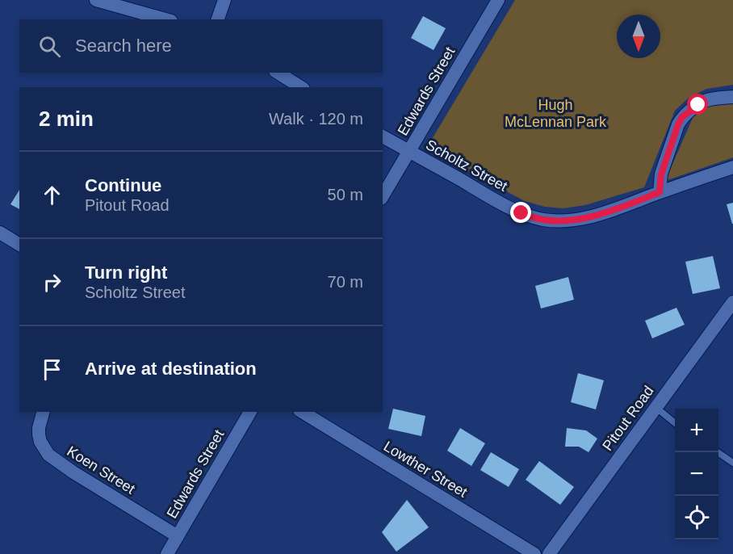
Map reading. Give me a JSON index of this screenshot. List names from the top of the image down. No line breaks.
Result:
{"streets":{"street":["Edwards Street","Scholtz Street","Pitout Road","Lowther Street","Koen Street"]},"crossings":[["Edwards Street","Scholtz Street"],["Edwards Street","Koen Street"]],"parks":["Hugh McLennan Park"],"north":"bottom","page":{"search":"Search here","heading":["2 min","Walk · 120 m"],"list":[["Continue","Pitout Road","50 m"],["Turn right","Scholtz Street","70 m"],"Arrive at destination"],"map_buttons":["+","−"]}}
